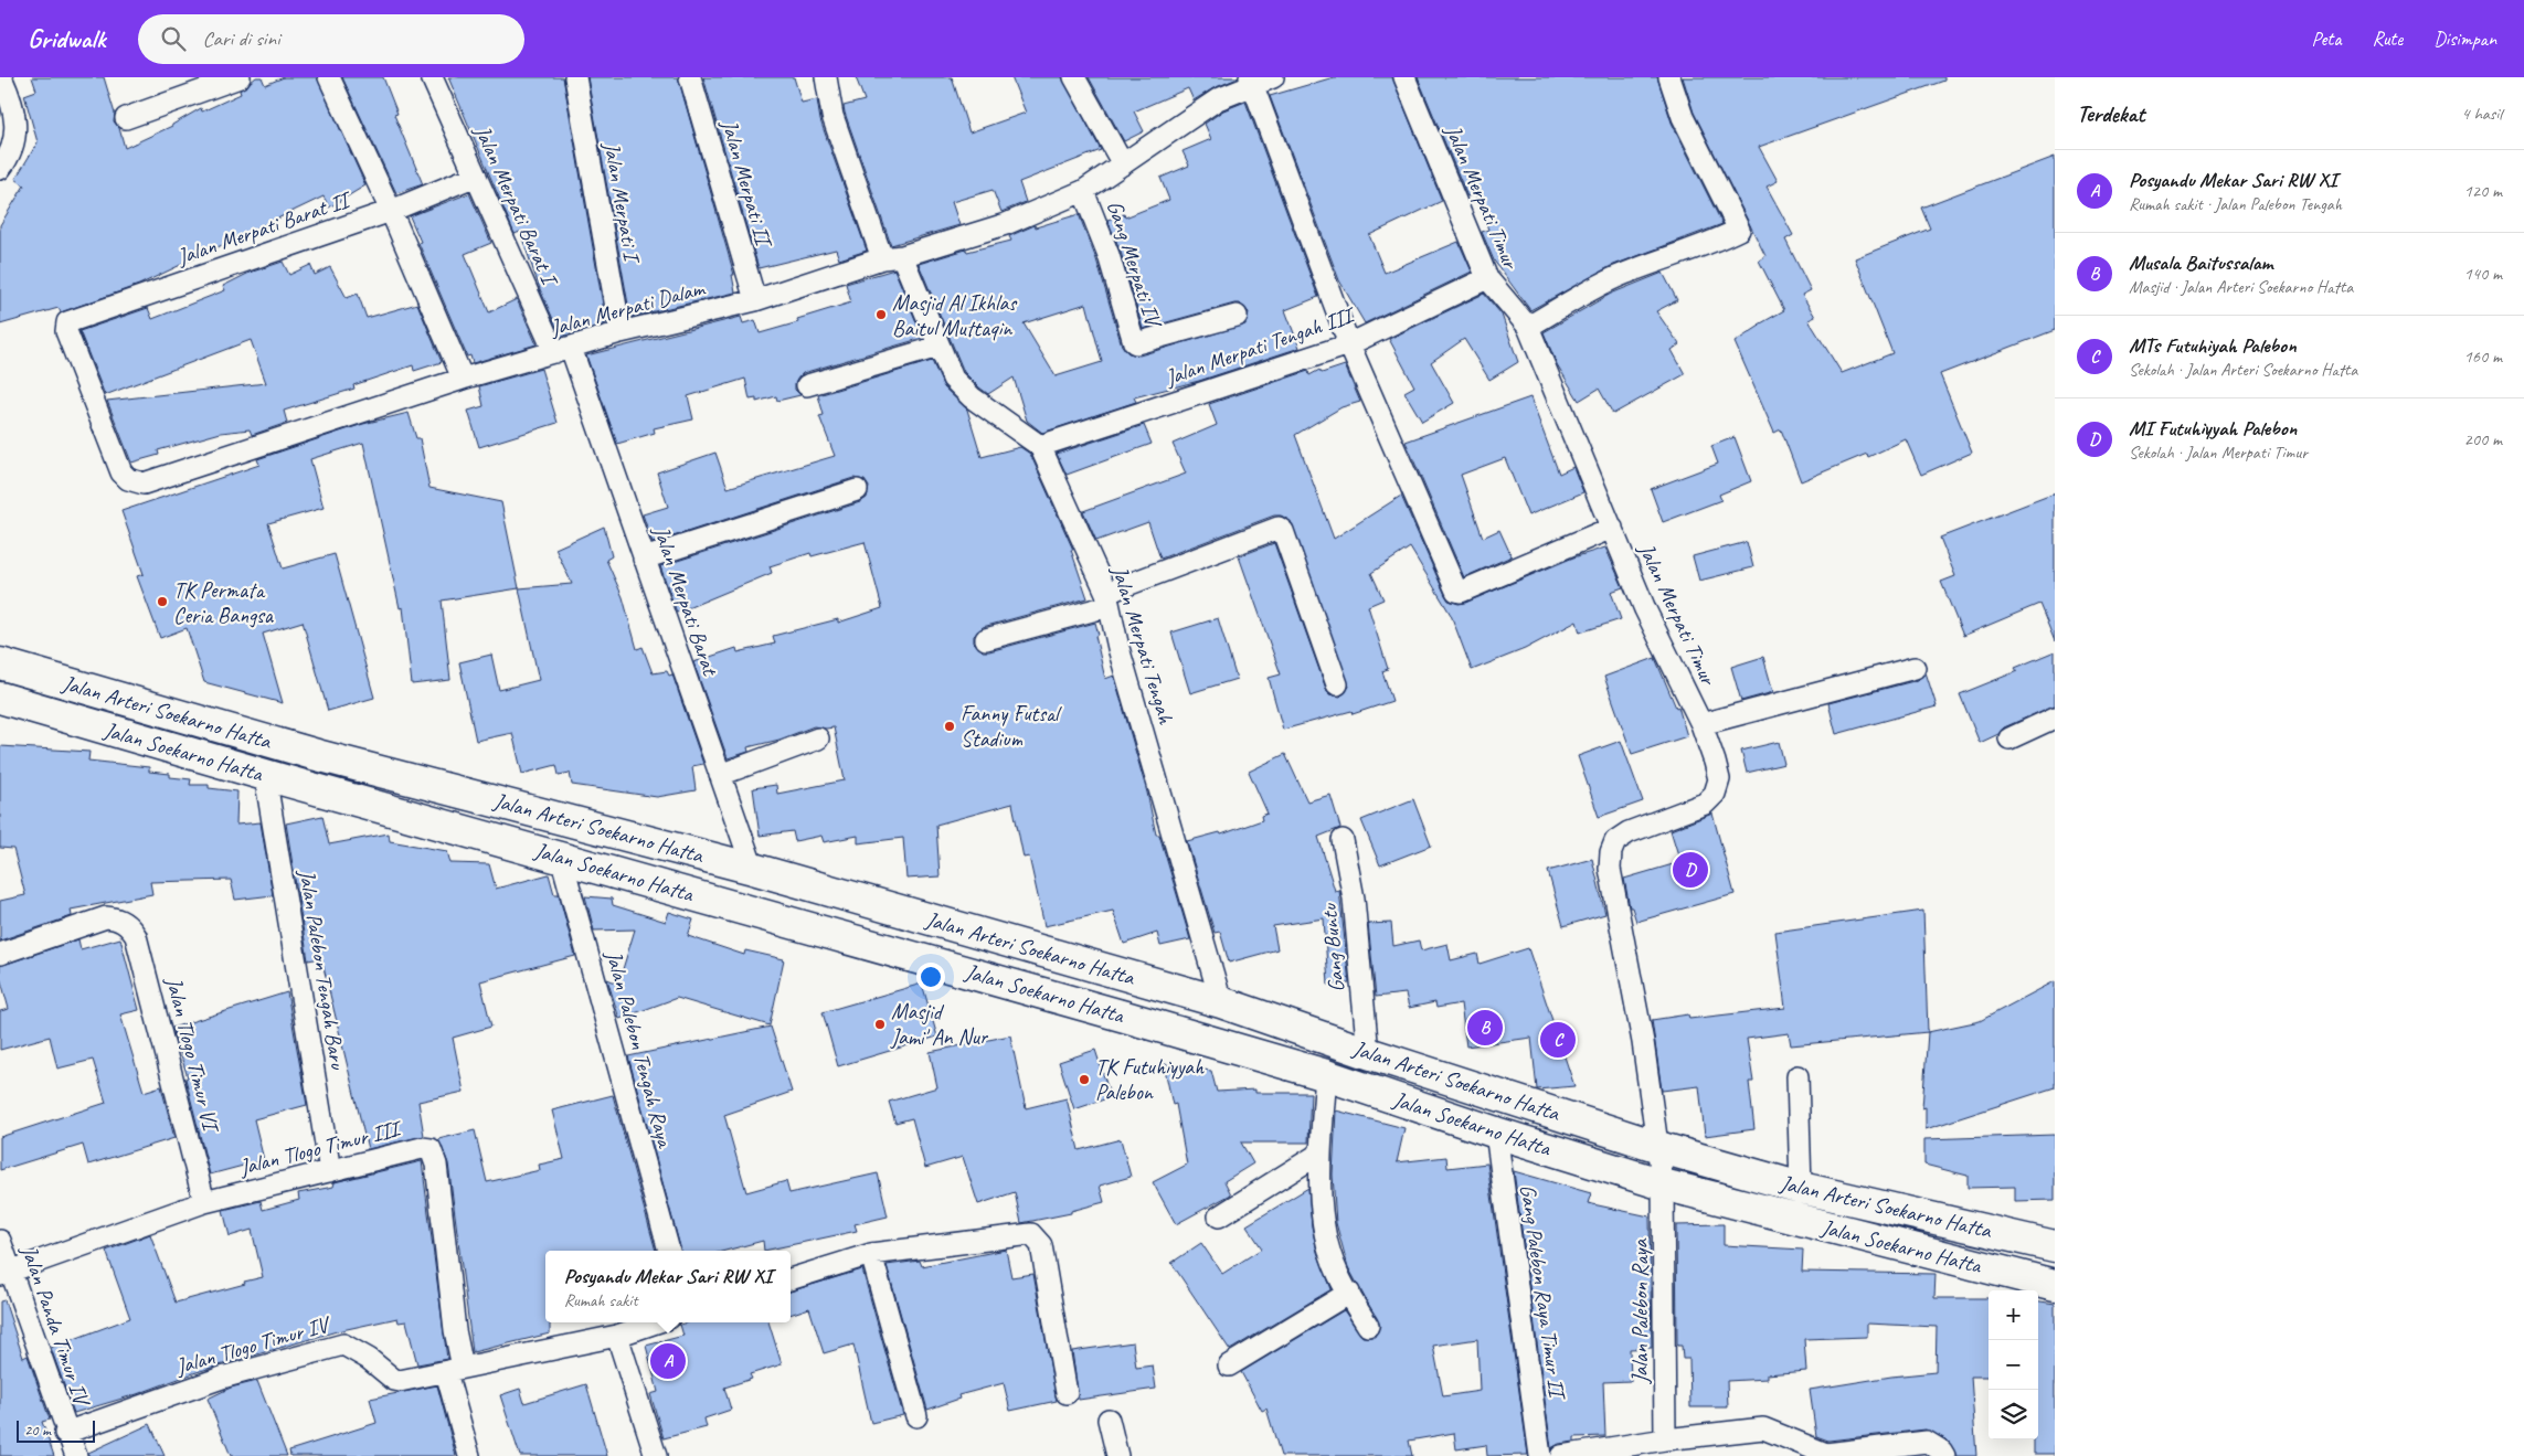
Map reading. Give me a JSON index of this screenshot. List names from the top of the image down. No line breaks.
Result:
{"streets":{"main road":["Jalan Arteri Soekarno Hatta","Jalan Soekarno Hatta"],"street":["Jalan Merpati II","Jalan Merpati Timur","Jalan Merpati I","Jalan Merpati Barat I","Jalan Merpati Barat II","Gang Merpati IV","Jalan Merpati Dalam","Jalan Merpati Tengah III","Jalan Merpati Barat","Jalan Merpati Tengah","Gang Buntu","Jalan Palebon Tengah Baru","Jalan Palebon Tengah Raya","Jalan Tlogo Timur VI","Jalan Tlogo Timur III","Gang Palebon Raya Timur II","Jalan Palebon Raya","Jalan Panda Timur IV","Jalan Tlogo Timur IV"]},"crossings":[["Jalan Merpati II","Jalan Merpati Dalam"],["Jalan Merpati Timur","Jalan Merpati Tengah III"],["Jalan Merpati Timur","Jalan Arteri Soekarno Hatta"],["Jalan Merpati Timur","Jalan Palebon Raya"],["Jalan Merpati I","Jalan Merpati Dalam"],["Jalan Merpati Barat I","Jalan Merpati Barat II"],["Jalan Merpati Barat I","Jalan Merpati Dalam"],["Jalan Merpati Barat I","Jalan Merpati Barat"],["Jalan Merpati Barat II","Jalan Merpati Dalam"],["Gang Merpati IV","Jalan Merpati Dalam"],["Jalan Merpati Dalam","Jalan Merpati Barat"],["Jalan Merpati Tengah III","Jalan Merpati Tengah"],["Jalan Merpati Barat","Jalan Arteri Soekarno Hatta"],["Jalan Merpati Tengah","Jalan Arteri Soekarno Hatta"],["Jalan Arteri Soekarno Hatta","Gang Buntu"],["Jalan Arteri Soekarno Hatta","Jalan Palebon Raya"],["Jalan Soekarno Hatta","Jalan Palebon Tengah Baru"],["Jalan Soekarno Hatta","Jalan Palebon Tengah Raya"],["Jalan Soekarno Hatta","Gang Palebon Raya Timur II"],["Jalan Soekarno Hatta","Jalan Palebon Raya"],["Jalan Palebon Tengah Baru","Jalan Tlogo Timur III"],["Jalan Tlogo Timur VI","Jalan Tlogo Timur III"],["Jalan Tlogo Timur III","Jalan Panda Timur IV"],["Jalan Tlogo Timur III","Jalan Tlogo Timur IV"],["Jalan Panda Timur IV","Jalan Tlogo Timur IV"]],"places":["Masjid Al Ikhlas Baitul Muttaqin","TK Permata Ceria Bangsa","Fanny Futsal Stadium","Masjid Jami' An Nur","TK Futuhiyyah Palebon"],"scale_bar":"20 m","page":{"header":"Gridwalk","search":"Cari di sini","nav":["Peta","Rute","Disimpan"],"heading":["Terdekat","4 hasil"],"list":[{"mark":"A","name":"Posyandu Mekar Sari RW XI","note":"Rumah sakit · Jalan Palebon Tengah","value":"120 m"},{"mark":"B","name":"Musala Baitussalam","note":"Masjid · Jalan Arteri Soekarno Hatta","value":"140 m"},{"mark":"C","name":"MTs Futuhiyah Palebon","note":"Sekolah · Jalan Arteri Soekarno Hatta","value":"160 m"},{"mark":"D","name":"MI Futuhiyyah Palebon","note":"Sekolah · Jalan Merpati Timur","value":"200 m"}],"pins":["D","B","C","A"],"popup":["Posyandu Mekar Sari RW XI","Rumah sakit"],"map_buttons":["+","−"],"scale":"20 m"}}
